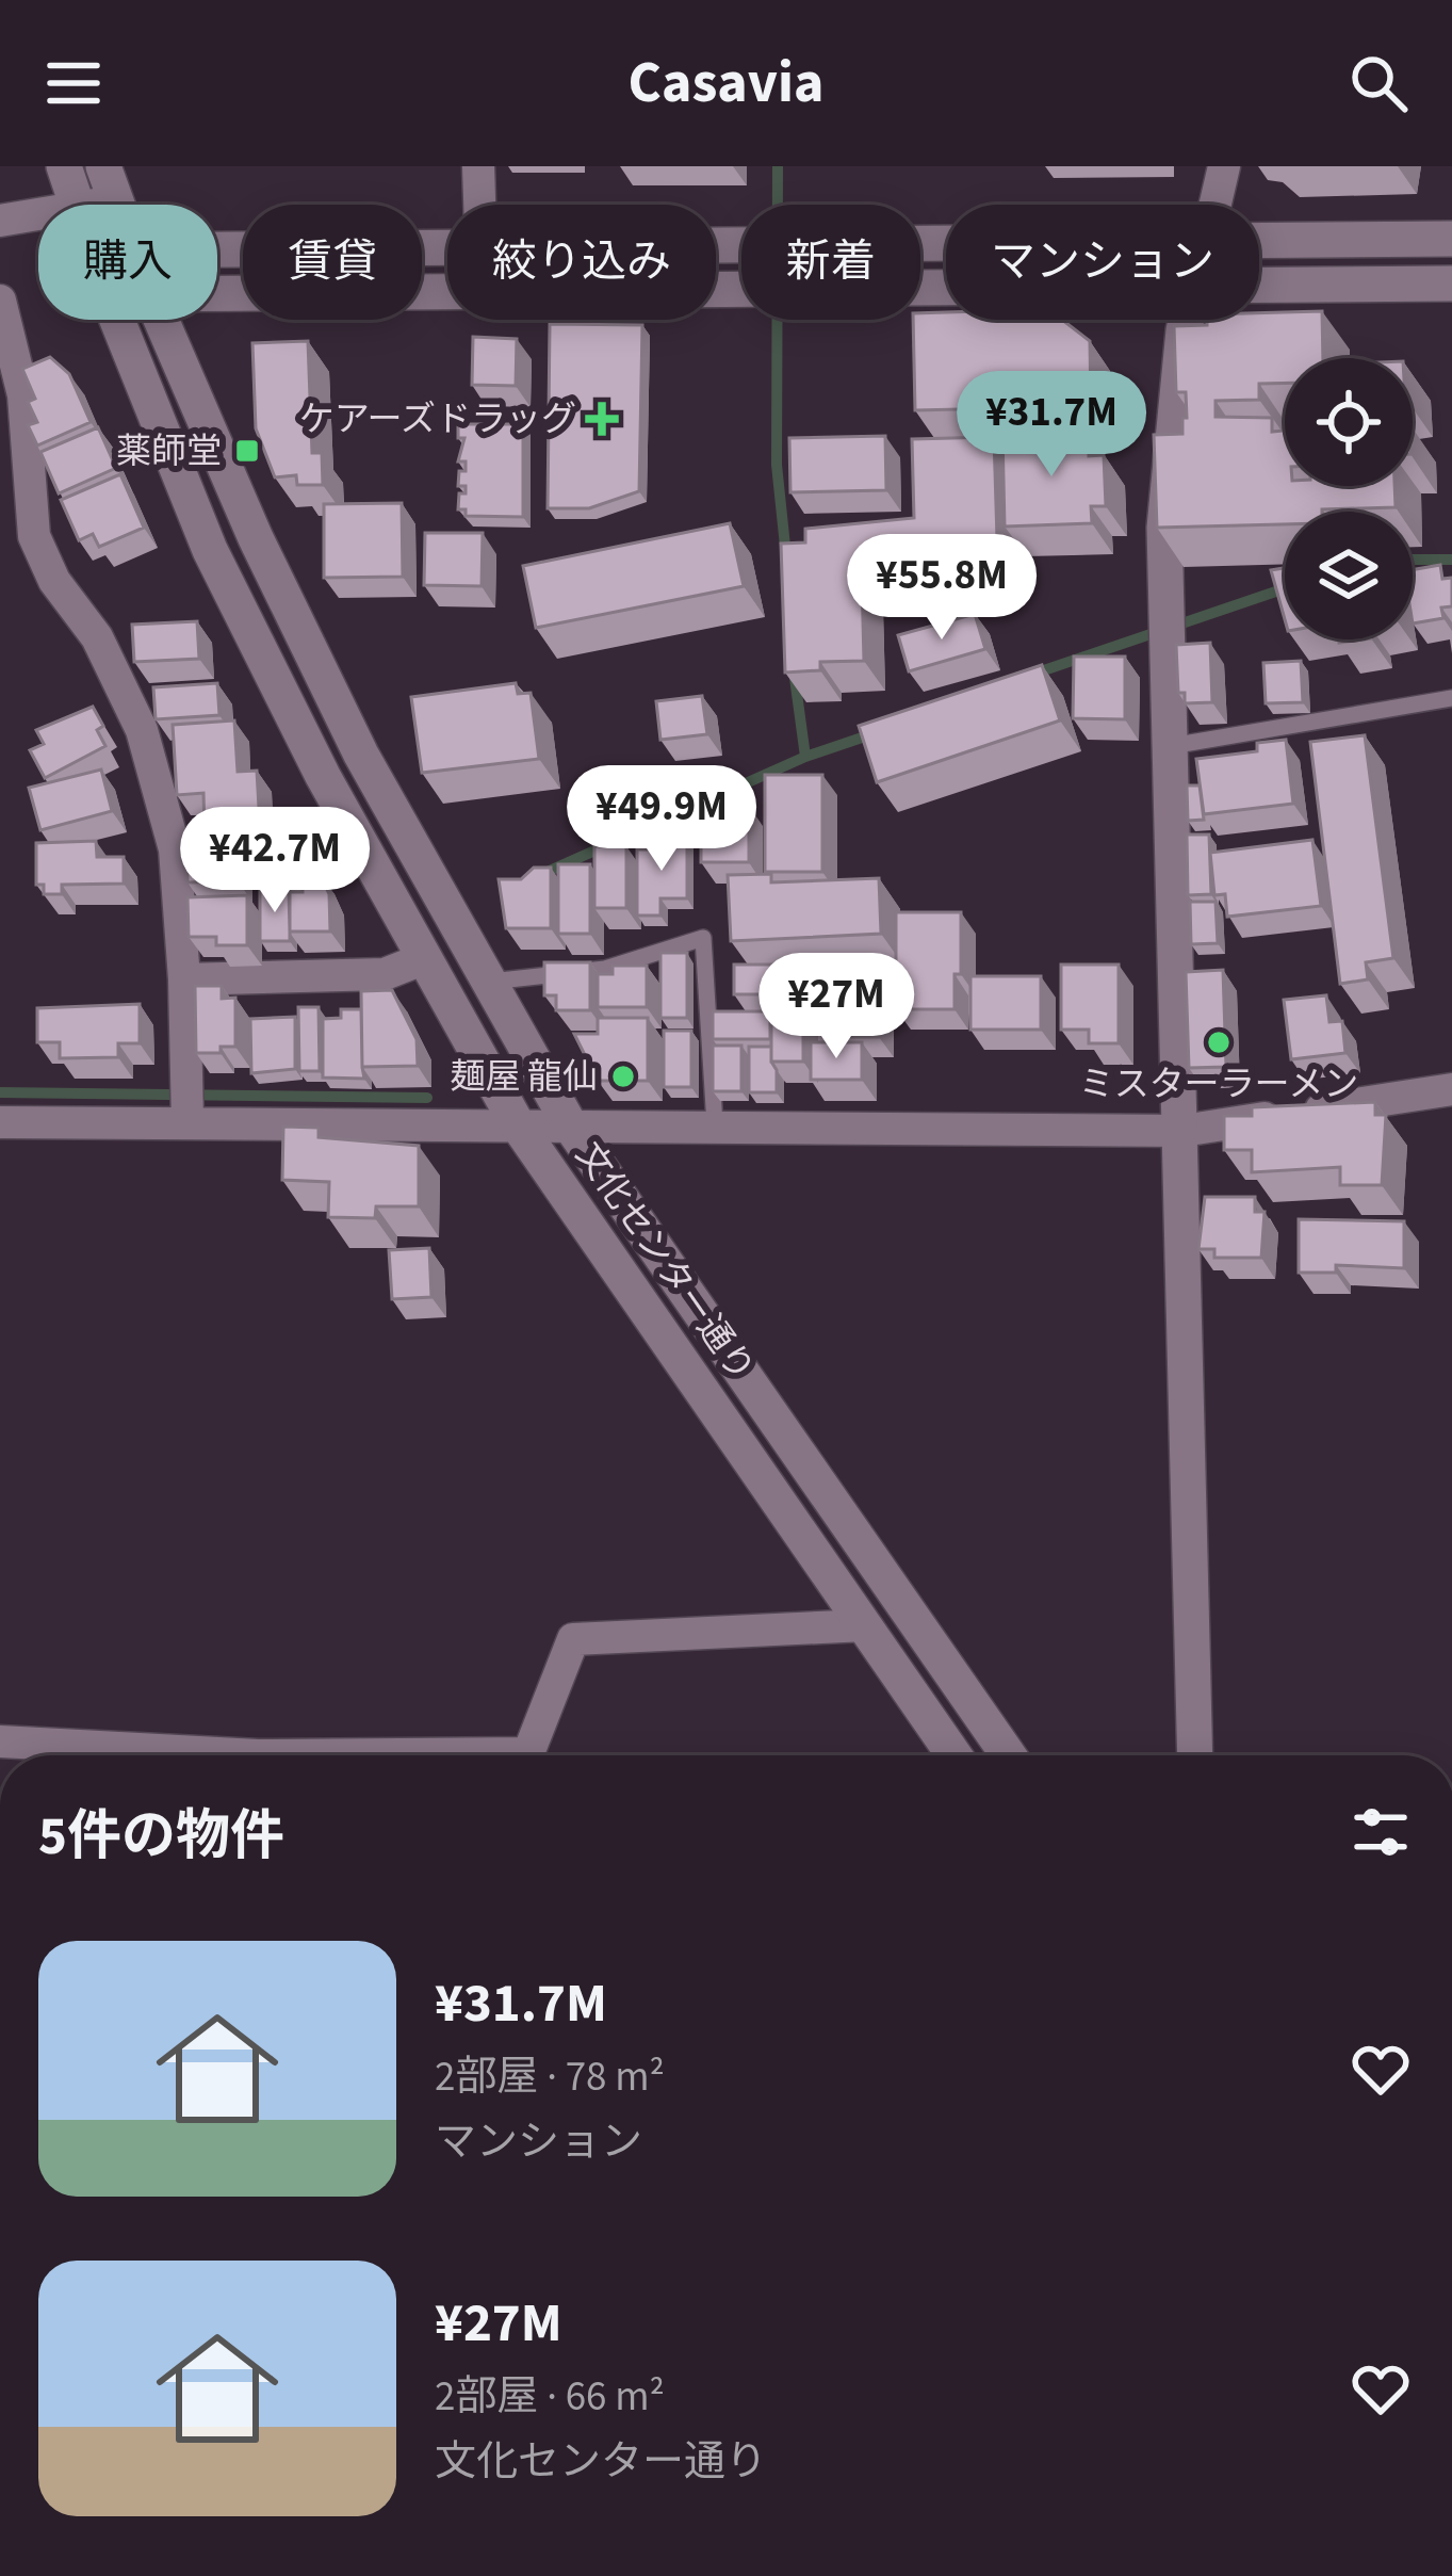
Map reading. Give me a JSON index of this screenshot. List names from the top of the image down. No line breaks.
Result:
{"streets":{"street":["文化センター通り"]},"places":{"health":["ケアーズドラッグ"],"transit":["薬師堂"],"other":["ミスターラーメン","麺屋 龍仙"]},"page":{"header":"Casavia","chip":["購入","賃貸","絞り込み","新着","マンション"],"price":["¥31.7M","¥55.8M","¥49.9M","¥42.7M","¥27M"],"heading":"5件の物件","list":[{"name":"¥31.7M","note":"2部屋 · 78 m² · マンション"},{"name":"¥27M","note":"2部屋 · 66 m² · 文化センター通り"}]}}
